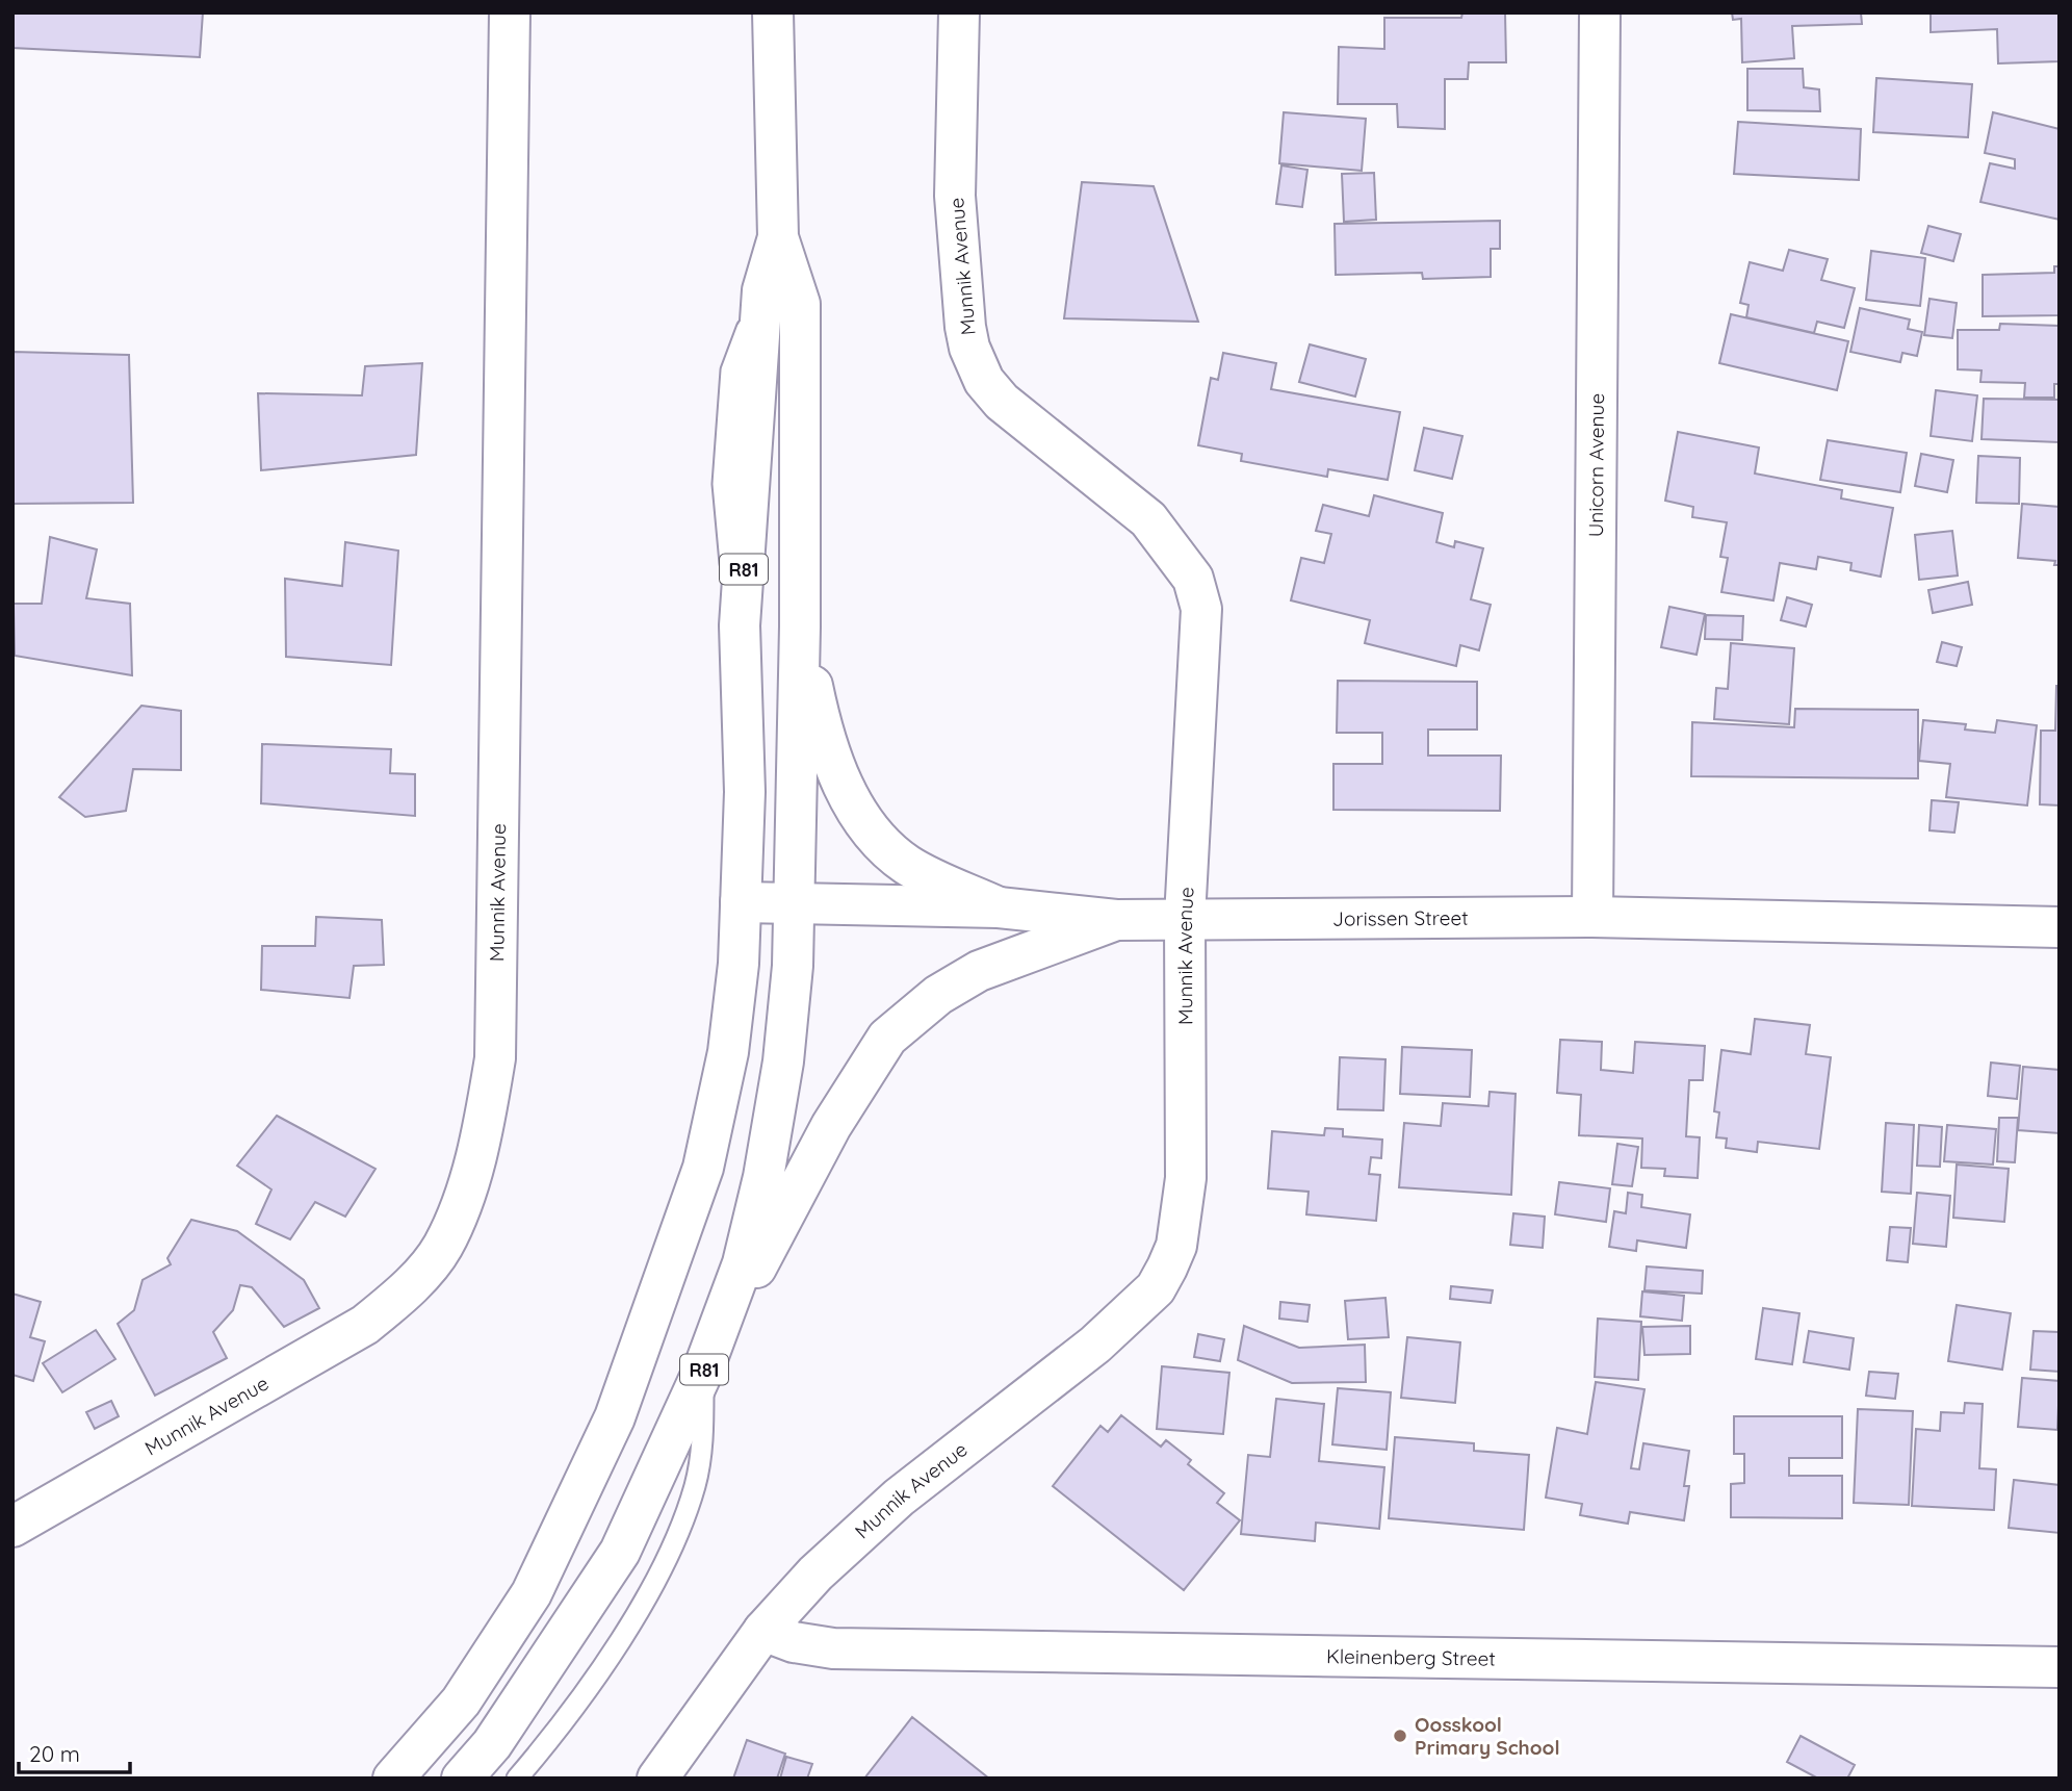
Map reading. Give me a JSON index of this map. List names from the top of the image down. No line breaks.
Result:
{"streets":{"street":["Munnik Avenue","Unicorn Avenue","R81","Jorissen Street","Kleinenberg Street"]},"crossings":[["Munnik Avenue","Jorissen Street"],["Munnik Avenue","Kleinenberg Street"],["Unicorn Avenue","Jorissen Street"],["R81","Jorissen Street"]],"places":["Oosskool Primary School"],"scale_bar":"20 m"}
